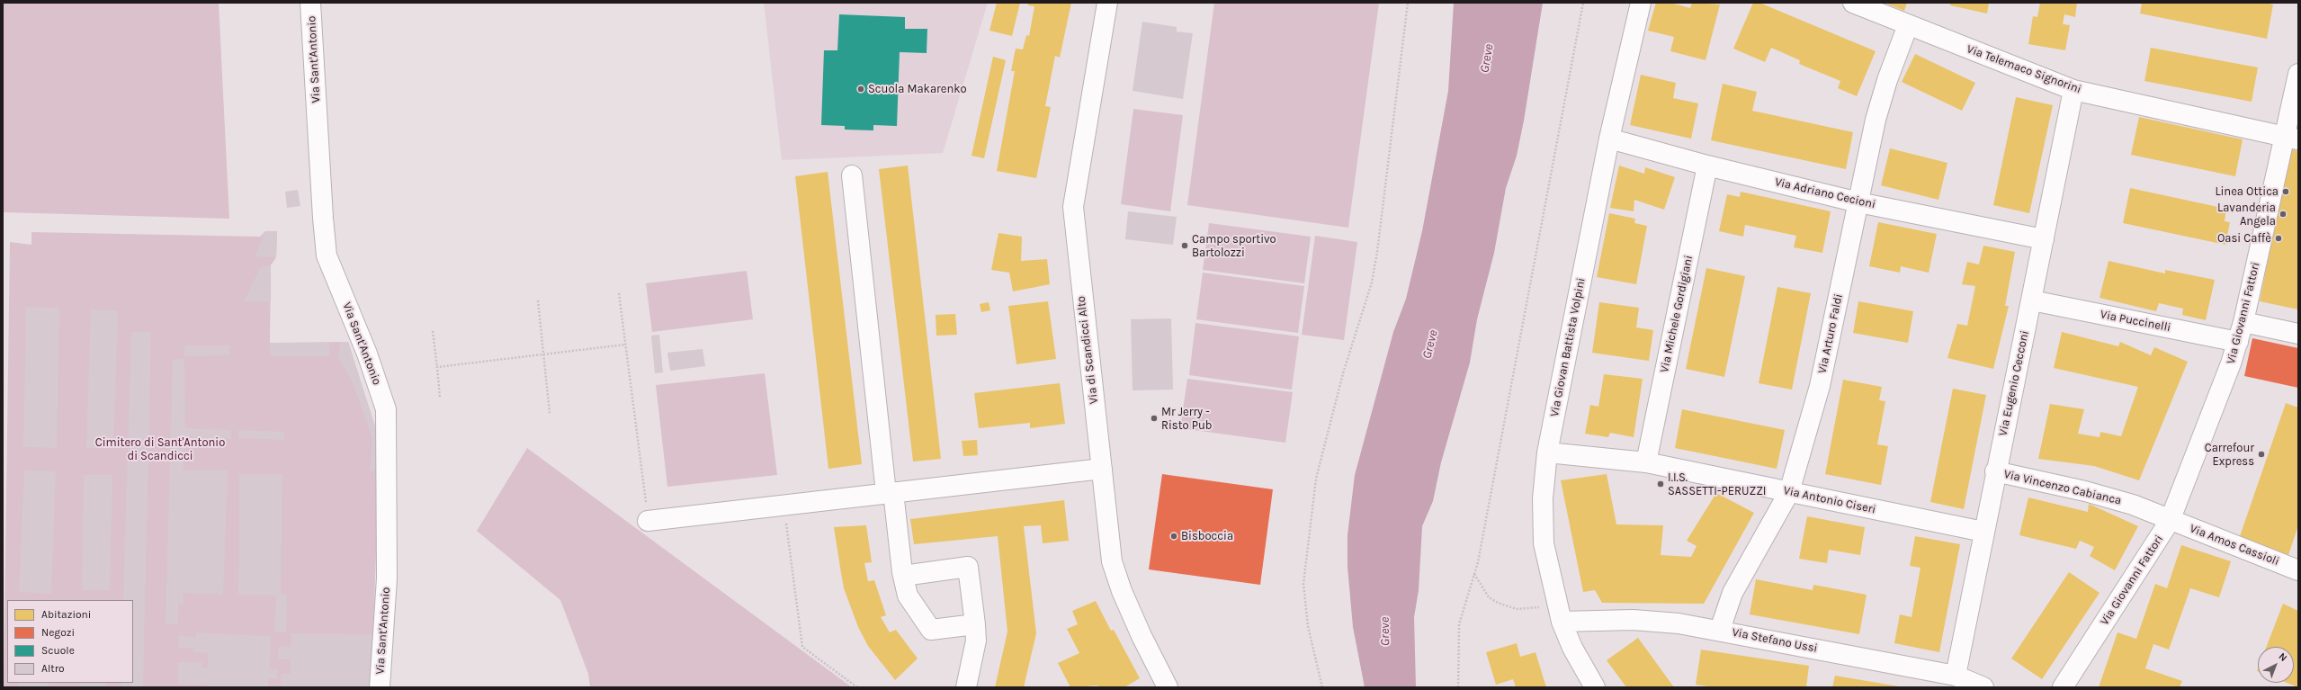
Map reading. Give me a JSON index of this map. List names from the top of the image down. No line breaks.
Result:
{"streets":{"street":["Via Sant'Antonio","Via Telemaco Signorini","Via Adriano Cecioni","Via Giovanni Fattori","Via Michele Gordigiani","Via Puccinelli","Via Arturo Faldi","Via Giovan Battista Volpini","Via di Scandicci Alto","Via Eugenio Cecconi","Via Vincenzo Cabianca","Via Antonio Ciseri","Via Amos Cassioli","Via Stefano Ussi"]},"crossings":[["Via Telemaco Signorini","Via Giovanni Fattori"],["Via Telemaco Signorini","Via Arturo Faldi"],["Via Telemaco Signorini","Via Eugenio Cecconi"],["Via Adriano Cecioni","Via Michele Gordigiani"],["Via Adriano Cecioni","Via Arturo Faldi"],["Via Adriano Cecioni","Via Giovan Battista Volpini"],["Via Adriano Cecioni","Via Eugenio Cecconi"],["Via Giovanni Fattori","Via Puccinelli"],["Via Giovanni Fattori","Via Vincenzo Cabianca"],["Via Giovanni Fattori","Via Amos Cassioli"],["Via Michele Gordigiani","Via Antonio Ciseri"],["Via Puccinelli","Via Eugenio Cecconi"],["Via Arturo Faldi","Via Antonio Ciseri"],["Via Arturo Faldi","Via Stefano Ussi"],["Via Giovan Battista Volpini","Via Antonio Ciseri"],["Via Giovan Battista Volpini","Via Stefano Ussi"],["Via Eugenio Cecconi","Via Vincenzo Cabianca"],["Via Eugenio Cecconi","Via Antonio Ciseri"],["Via Eugenio Cecconi","Via Stefano Ussi"],["Via Vincenzo Cabianca","Via Amos Cassioli"]],"water":["Greve"],"parks":["Cimitero di Sant'Antonio di Scandicci"],"places":["Scuola Makarenko","Linea Ottica","Lavanderia Angela","Oasi Caffè","Campo sportivo Bartolozzi","Mr Jerry - Risto Pub","Carrefour Express","I.I.S. SASSETTI-PERUZZI","Bisboccia"],"legend":["Abitazioni","Negozi","Scuole","Altro"],"north":"top right"}
